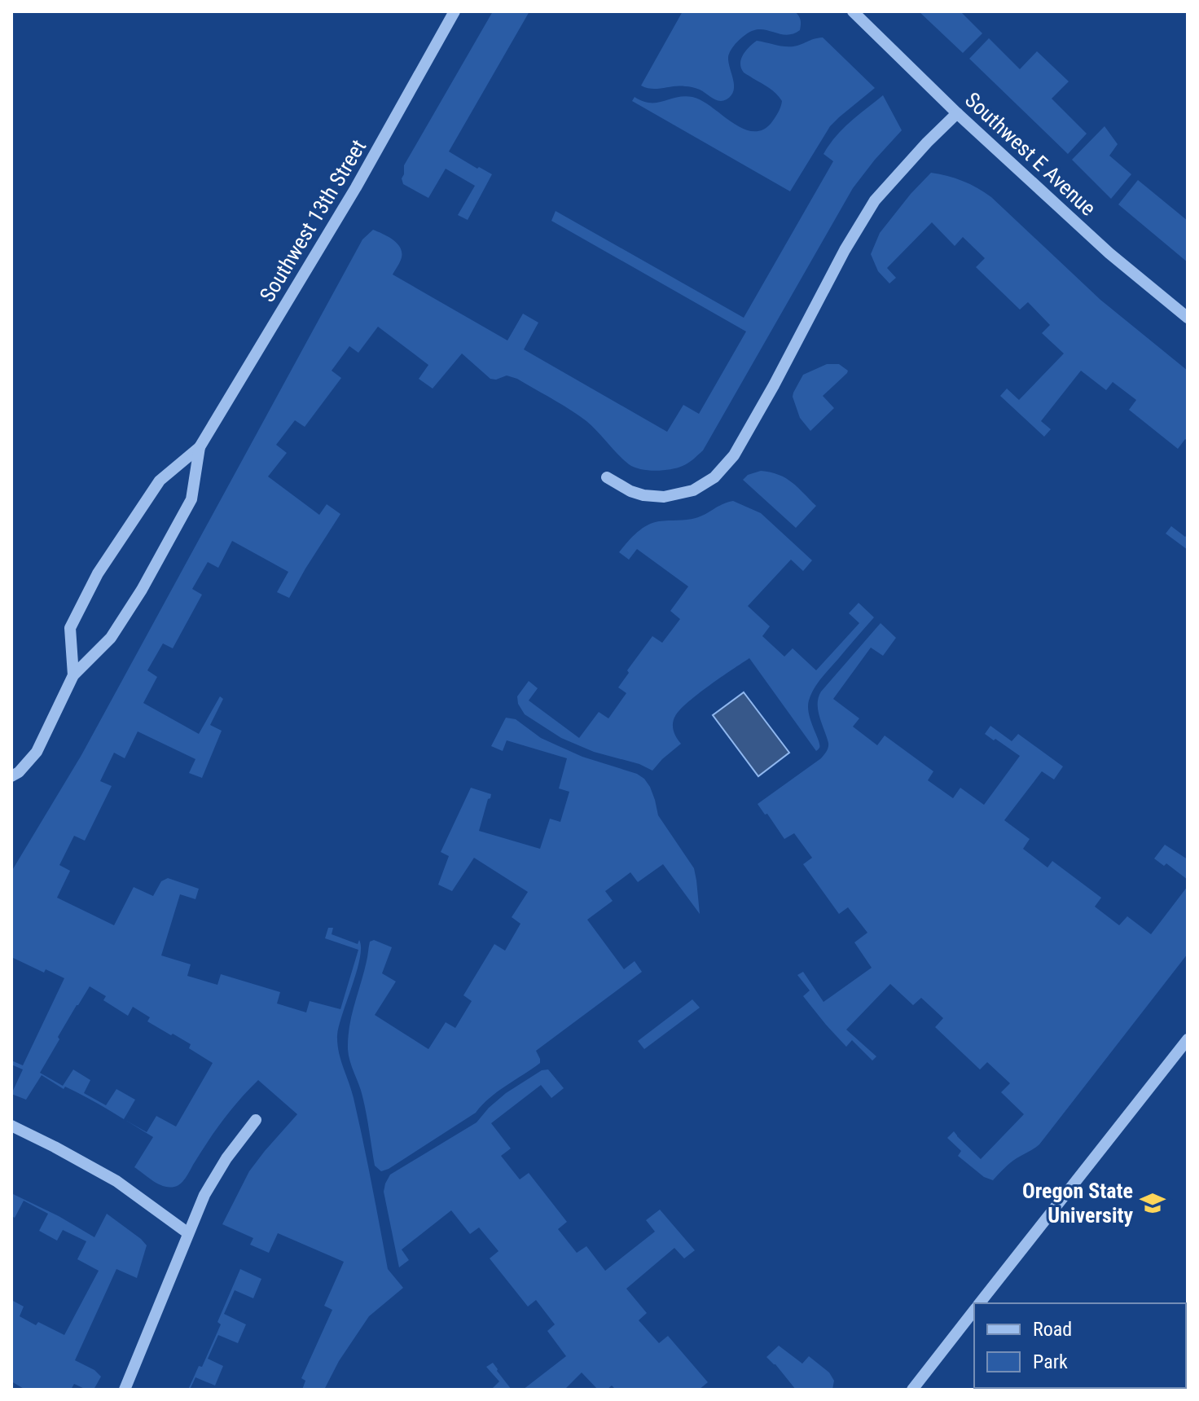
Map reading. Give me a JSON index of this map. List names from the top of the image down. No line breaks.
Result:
{"streets":{"street":["Southwest E Avenue","Southwest 13th Street"]},"places":{"school or university":["Oregon State University"]},"legend":["Road","Park"]}
